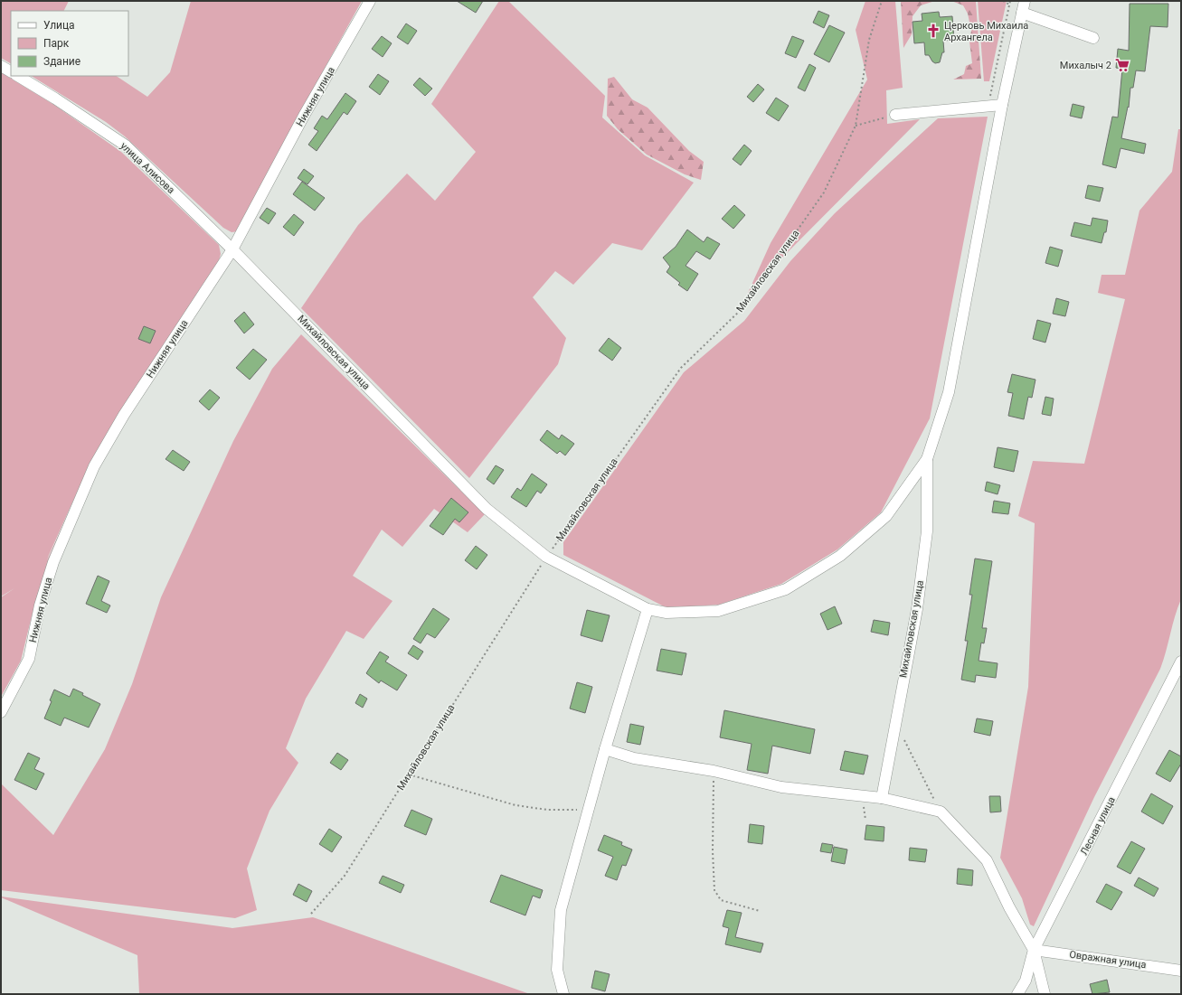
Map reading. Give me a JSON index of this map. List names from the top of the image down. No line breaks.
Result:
{"streets":{"street":["Нижняя улица","улица Алисова","Михайловская улица","Лесная улица","Овражная улица"]},"crossings":[["Нижняя улица","улица Алисова"],["Нижняя улица","Михайловская улица"],["улица Алисова","Михайловская улица"],["Лесная улица","Овражная улица"]],"places":{"church":["Церковь Михаила Архангела"],"supermarket":["Михалыч 2"]},"legend":["Улица","Парк","Здание"]}
